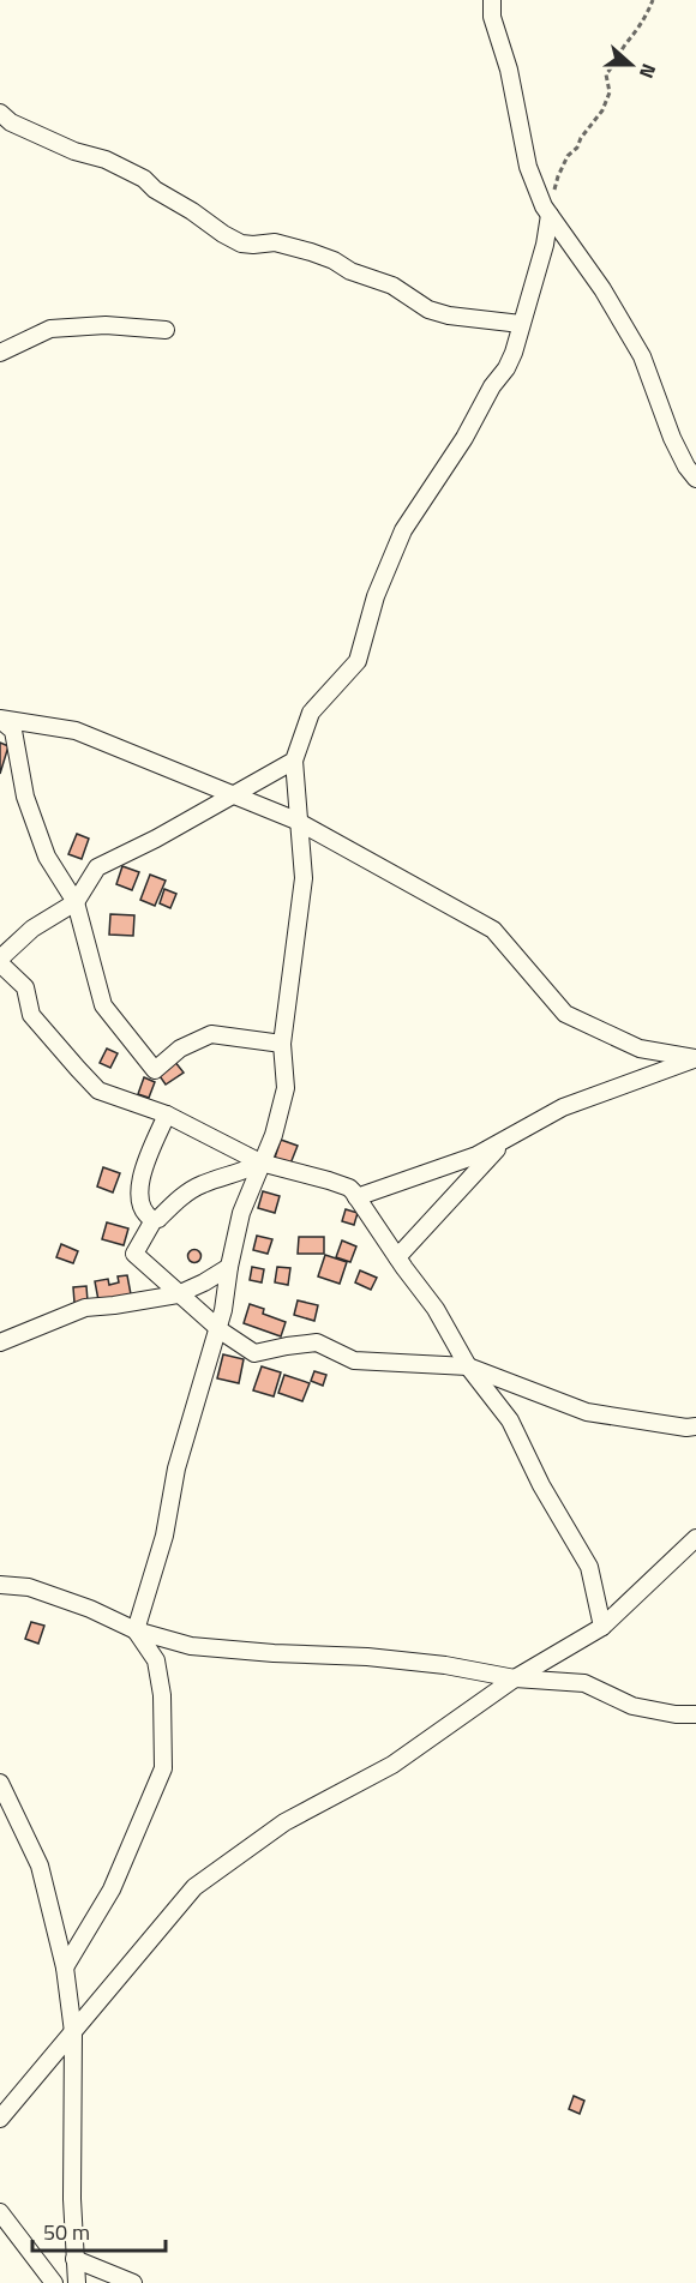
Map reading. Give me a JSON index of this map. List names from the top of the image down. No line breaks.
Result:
{"scale_bar":"50 m","north":"right"}
